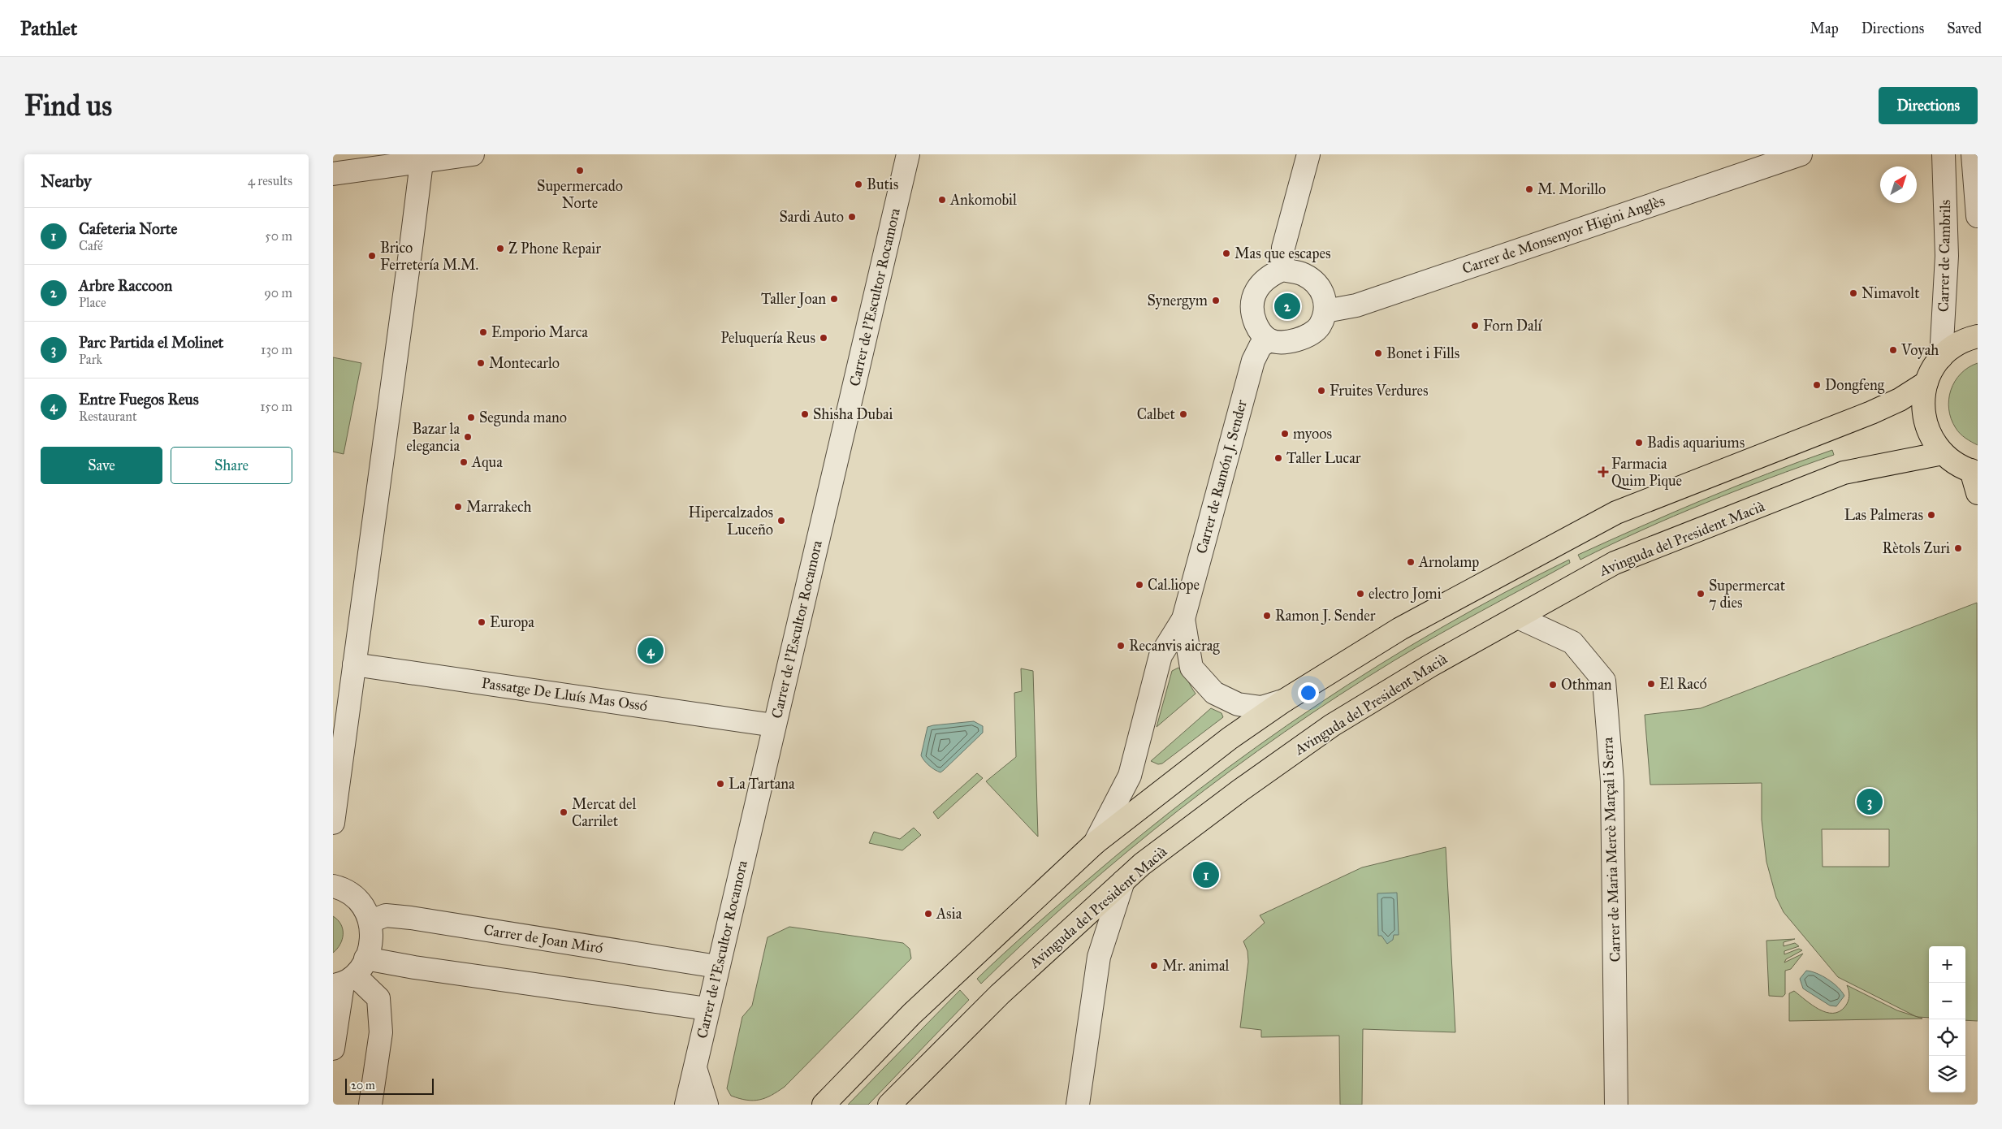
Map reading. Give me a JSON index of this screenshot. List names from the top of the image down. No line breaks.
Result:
{"streets":{"main road":["Avinguda del President Macià"],"street":["Carrer de Monsenyor Higini Anglès","Carrer de Cambrils","Carrer de l'Escultor Rocamora","Carrer de Ramón J. Sender","Passatge De Lluís Mas Ossó","Carrer de Maria Mercè Marçal i Serra","Carrer de Joan Miró"]},"crossings":[["Carrer de Monsenyor Higini Anglès","Carrer de Ramón J. Sender"],["Carrer de l'Escultor Rocamora","Passatge De Lluís Mas Ossó"],["Carrer de l'Escultor Rocamora","Carrer de Joan Miró"],["Avinguda del President Macià","Carrer de Maria Mercè Marçal i Serra"]],"places":{"other":["Supermercado Norte","Butis","M. Morillo","Ankomobil","Sardi Auto","Z Phone Repair","Mas que escapes","Brico Ferretería M.M.","Nimavolt","Taller Joan","Synergym","Forn Dalí","Emporio Marca","Peluquería Reus","Voyah","Bonet i Fills","Montecarlo","Dongfeng","Fruites Verdures","Shisha Dubai","Calbet","Segunda mano","myoos","Bazar la elegancia","Badis aquariums","Taller Lucar","Aqua","Marrakech","Las Palmeras","Hipercalzados Luceño","Rètols Zuri","Arnolamp","Cal.liope","electro Jomi","Supermercat 7 dies","Ramon J. Sender","Europa","Recanvis aicrag","El Racó","Othman","La Tartana","Mercat del Carrilet","Asia","Mr. animal"],"health":["Farmacia Quim Pique"]},"scale_bar":"20 m","north":"top right","page":{"header":"Pathlet","nav":["Map","Directions","Saved"],"buttons":["Directions",["Save","Share"]],"title":"Find us","heading":["Nearby","4 results"],"list":[{"mark":"1","name":"Cafeteria Norte","note":"Café","value":"50 m"},{"mark":"2","name":"Arbre Raccoon","note":"Place","value":"90 m"},{"mark":"3","name":"Parc Partida el Molinet","note":"Park","value":"130 m"},{"mark":"4","name":"Entre Fuegos Reus","note":"Restaurant","value":"150 m"}],"pins":["2","4","3","1"],"map_buttons":["+","−"],"scale":"20 m"}}
